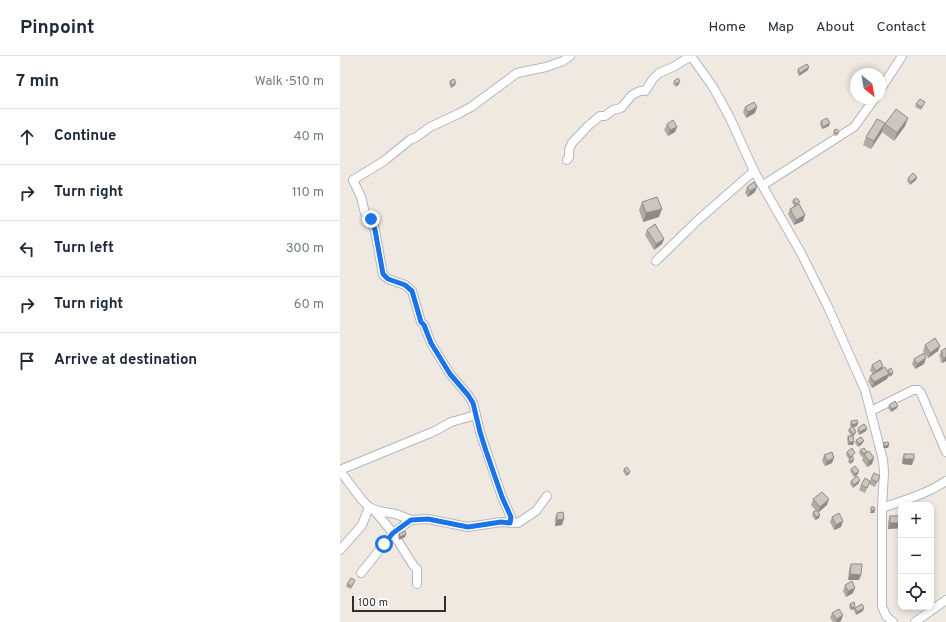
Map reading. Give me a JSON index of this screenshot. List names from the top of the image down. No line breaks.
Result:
{"scale_bar":"100 m","north":"bottom right","page":{"header":"Pinpoint","nav":["Home","Map","About","Contact"],"heading":["7 min","Walk · 510 m"],"list":[["Continue","40 m"],["Turn right","110 m"],["Turn left","300 m"],["Turn right","60 m"],"Arrive at destination"],"map_buttons":["+","−"],"scale":"100 m"}}
